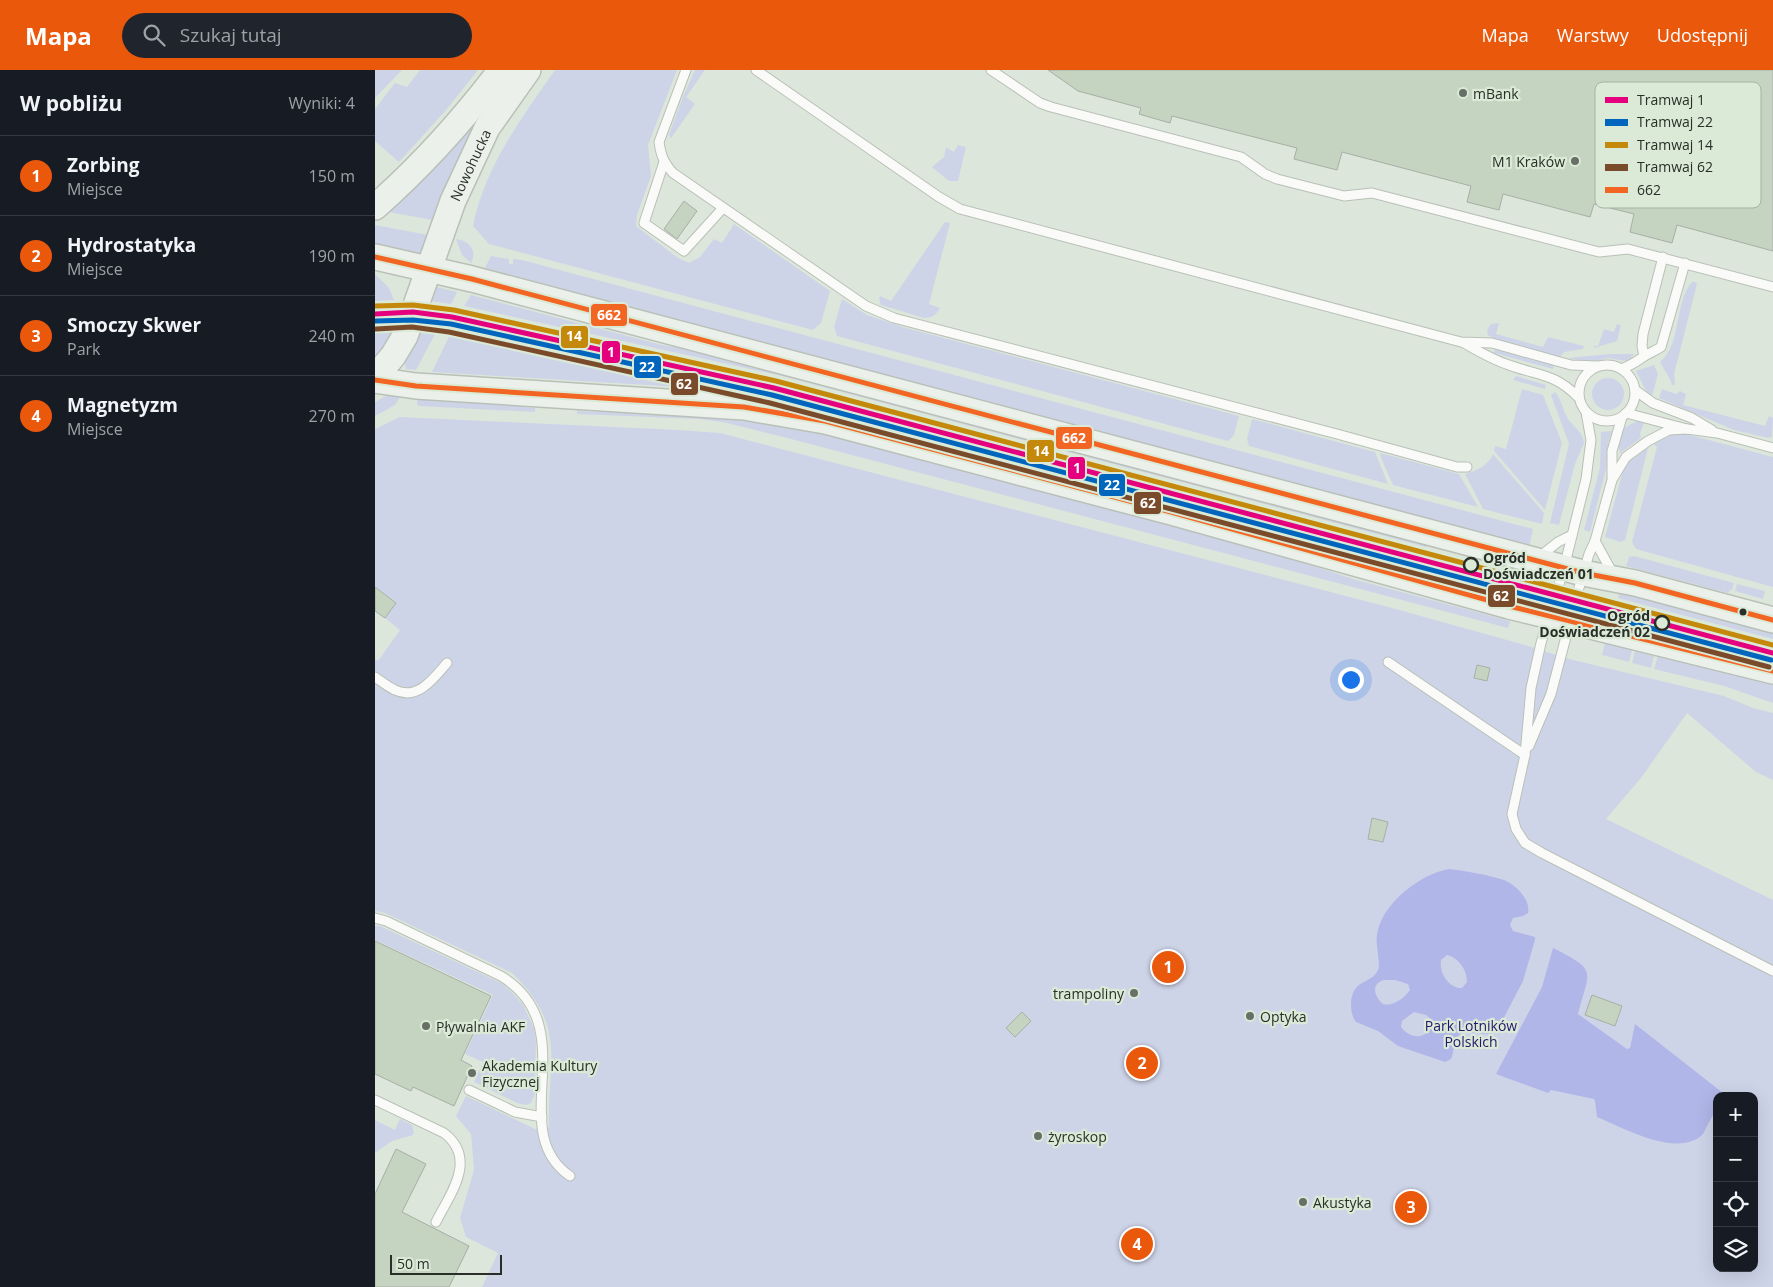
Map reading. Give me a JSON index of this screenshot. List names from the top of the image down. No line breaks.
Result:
{"streets":{"main road":["Nowohucka"]},"parks":["Park Lotników Polskich"],"places":["mBank","M1 Kraków","Ogród Doświadczeń 01","Ogród Doświadczeń 02","trampoliny","Optyka","Pływalnia AKF","Akademia Kultury Fizycznej","żyroskop","Akustyka"],"lines":["transit line 662","tram line 14","tram line 1","tram line 22","tram line 62"],"legend":["Tramwaj 1","Tramwaj 22","Tramwaj 14","Tramwaj 62","662"],"scale_bar":"50 m","page":{"header":"Mapa","search":"Szukaj tutaj","nav":["Mapa","Warstwy","Udostępnij"],"heading":["W pobliżu","Wyniki: 4"],"list":[{"mark":"1","name":"Zorbing","note":"Miejsce","value":"150 m"},{"mark":"2","name":"Hydrostatyka","note":"Miejsce","value":"190 m"},{"mark":"3","name":"Smoczy Skwer","note":"Park","value":"240 m"},{"mark":"4","name":"Magnetyzm","note":"Miejsce","value":"270 m"}],"pins":["1","2","3","4"],"map_buttons":["+","−"],"scale":"50 m"}}
